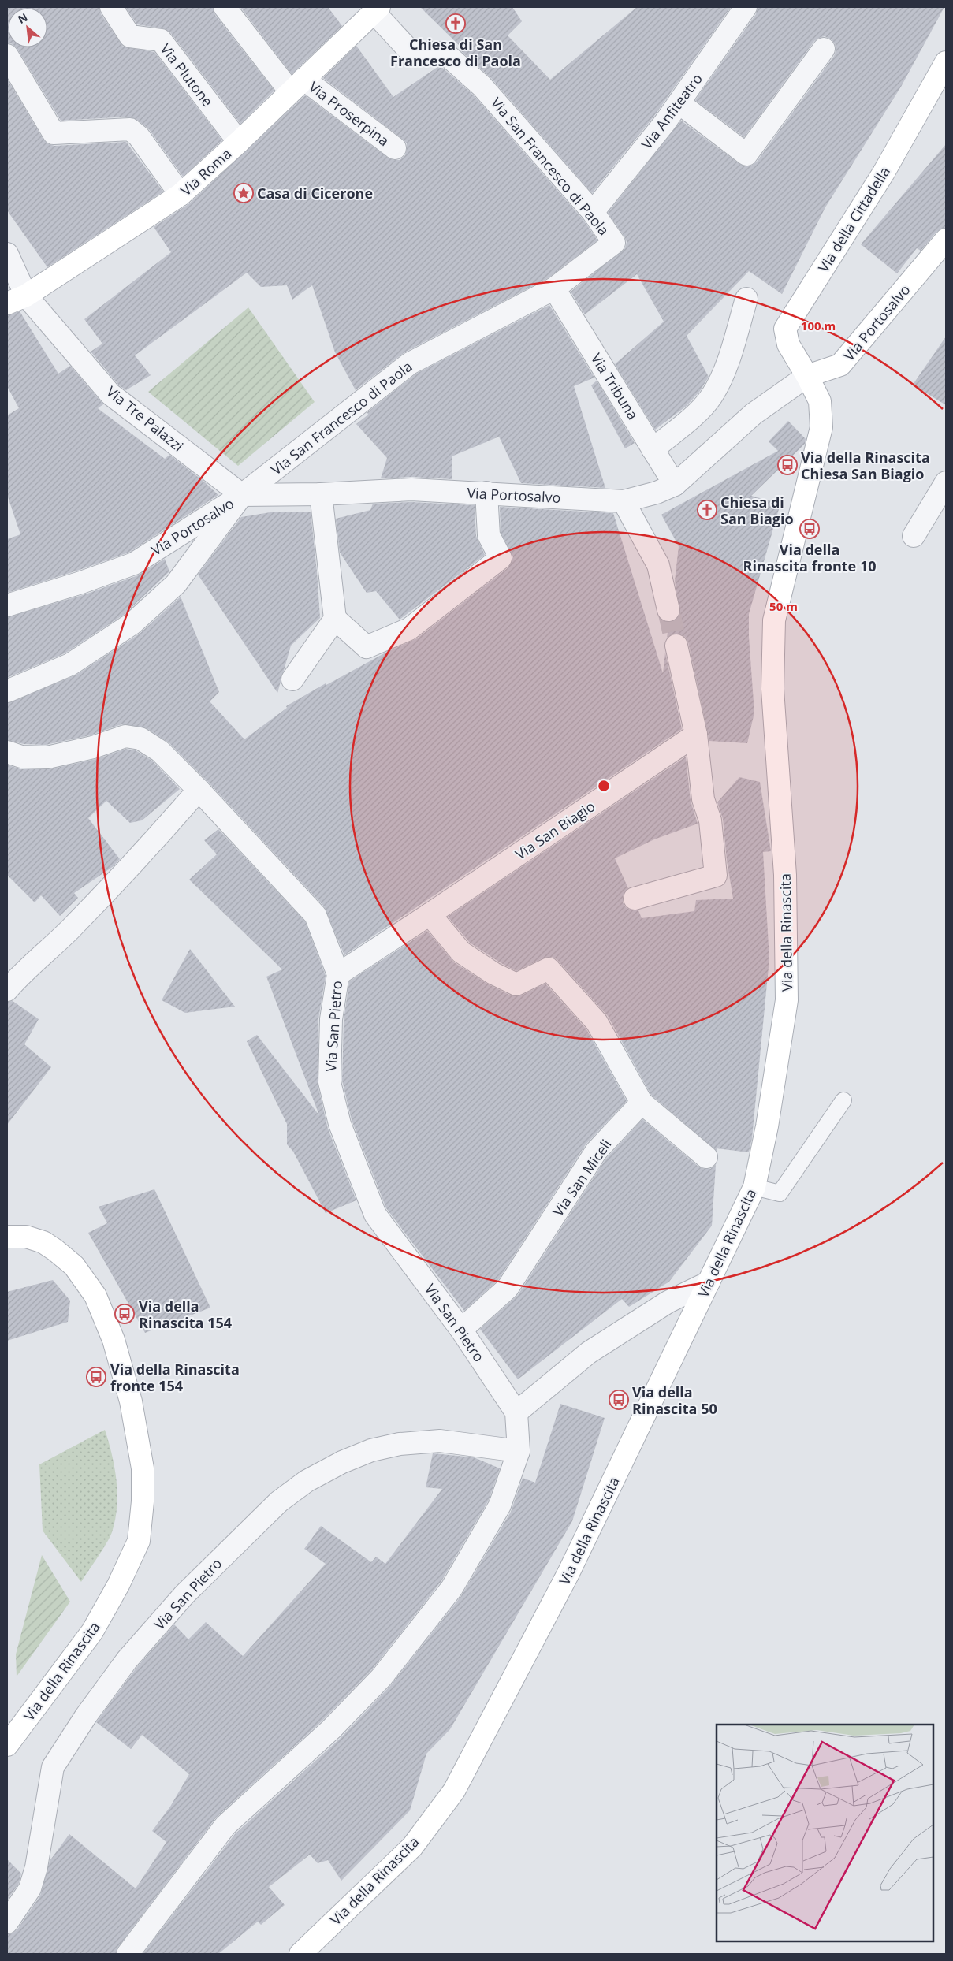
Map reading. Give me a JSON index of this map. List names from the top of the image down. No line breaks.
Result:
{"streets":{"street":["Via Plutone","Via Anfiteatro","Via Proserpina","Via San Francesco di Paola","Via Roma","Via della Cittadella","Via Portosalvo","Via Tribuna","Via Tre Palazzi","Via San Biagio","Via della Rinascita","Via San Pietro","Via San Miceli"]},"crossings":[["Via Plutone","Via Roma"],["Via Anfiteatro","Via San Francesco di Paola"],["Via Proserpina","Via Roma"],["Via San Francesco di Paola","Via Roma"],["Via San Francesco di Paola","Via Portosalvo"],["Via San Francesco di Paola","Via Tribuna"],["Via San Francesco di Paola","Via Tre Palazzi"],["Via Roma","Via Tre Palazzi"],["Via della Cittadella","Via Portosalvo"],["Via della Cittadella","Via della Rinascita"],["Via Portosalvo","Via Tribuna"],["Via Portosalvo","Via Tre Palazzi"],["Via Portosalvo","Via della Rinascita"],["Via San Biagio","Via San Pietro"],["Via San Pietro","Via San Miceli"]],"places":{"church":["Chiesa di San Francesco di Paola","Chiesa di San Biagio"],"place":["Casa di Cicerone"],"bus stop":["Via della Rinascita Chiesa San Biagio","Via della Rinascita fronte 10","Via della Rinascita 154","Via della Rinascita fronte 154","Via della Rinascita 50"]},"north":"top left","rings":["100 m","50 m"]}
